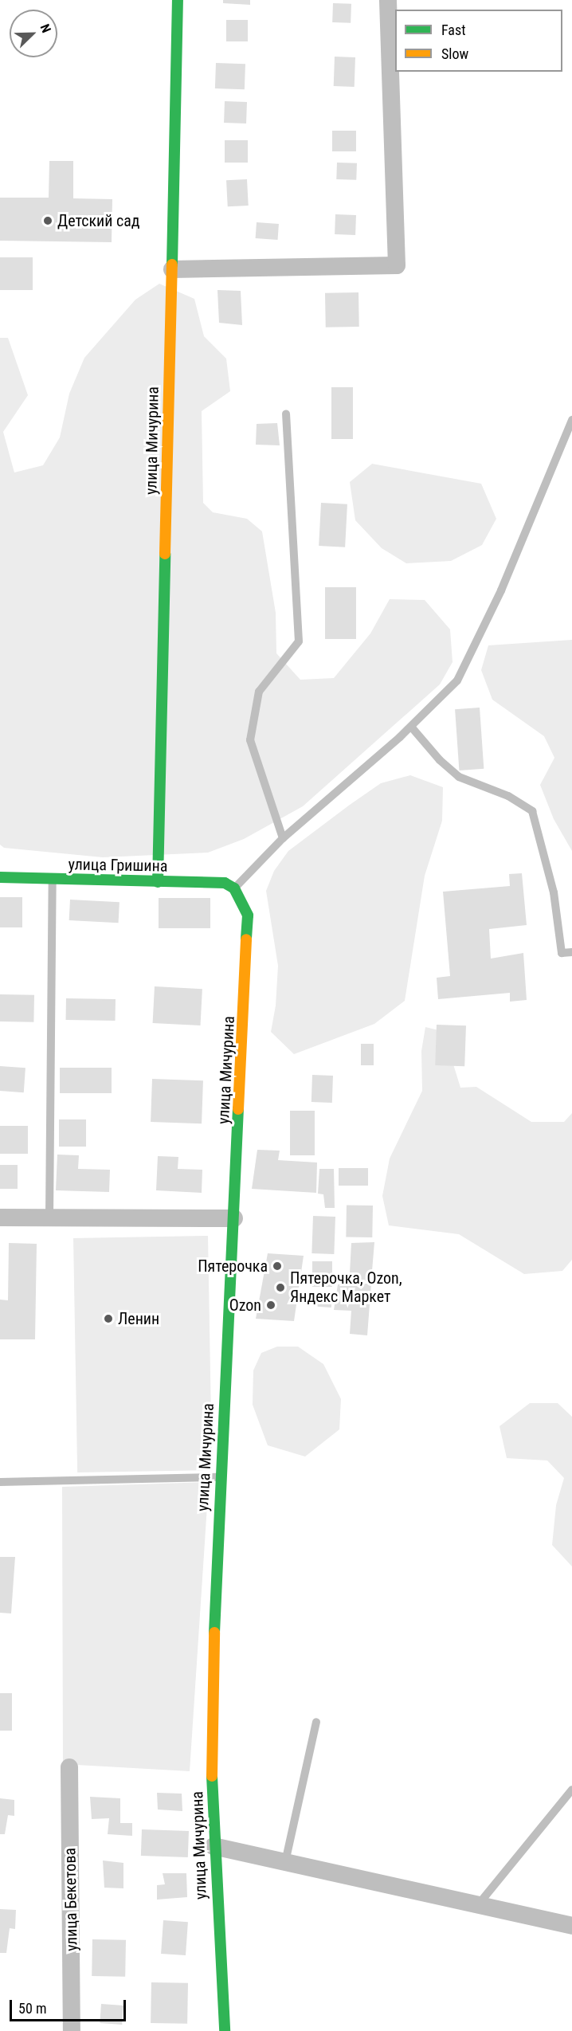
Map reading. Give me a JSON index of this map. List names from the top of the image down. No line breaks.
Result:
{"streets":{"street":["улица Мичурина","улица Гришина","улица Бекетова"]},"crossings":[["улица Мичурина","улица Гришина"]],"places":["Детский сад","Пятерочка","Пятерочка, Ozon, Яндекс Маркет","Ozon","Ленин"],"legend":["Fast","Slow"],"scale_bar":"50 m","north":"top right"}
